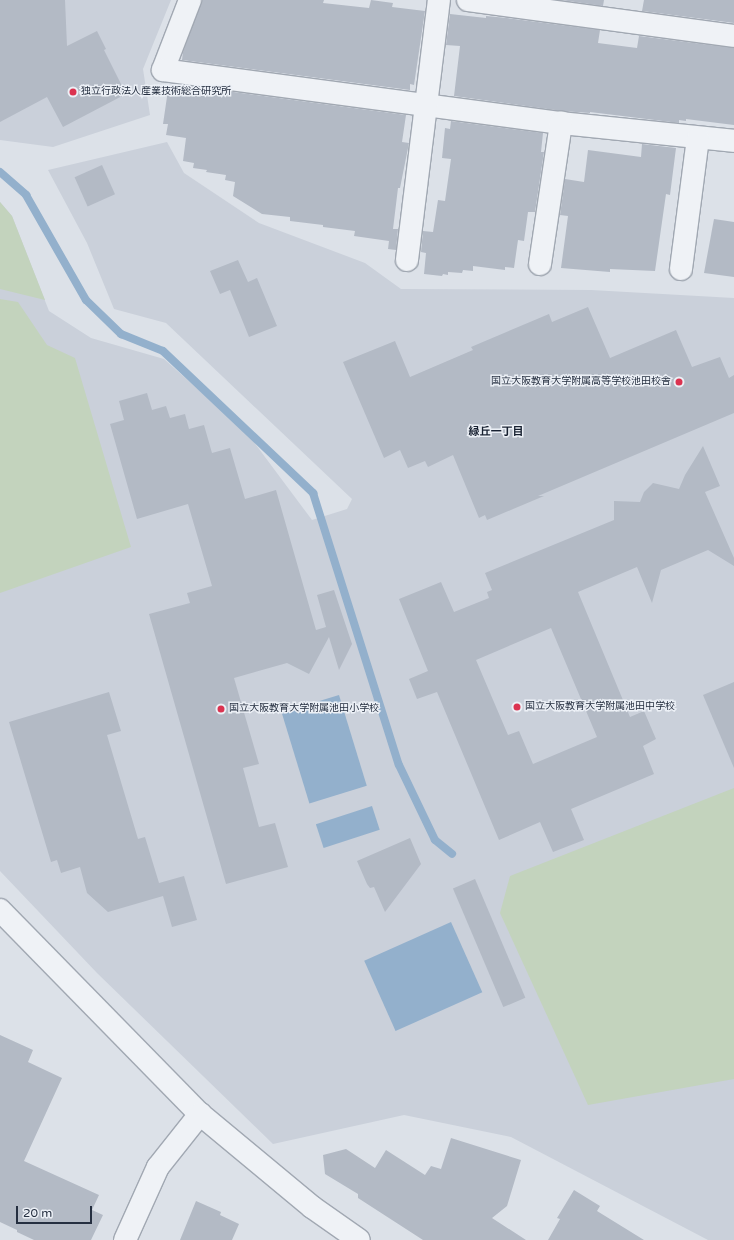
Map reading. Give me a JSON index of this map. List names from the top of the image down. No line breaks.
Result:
{"districts":["緑丘一丁目"],"places":["独立行政法人産業技術総合研究所","国立大阪教育大学附属高等学校池田校舎","国立大阪教育大学附属池田中学校","国立大阪教育大学附属池田小学校"],"scale_bar":"20 m"}
